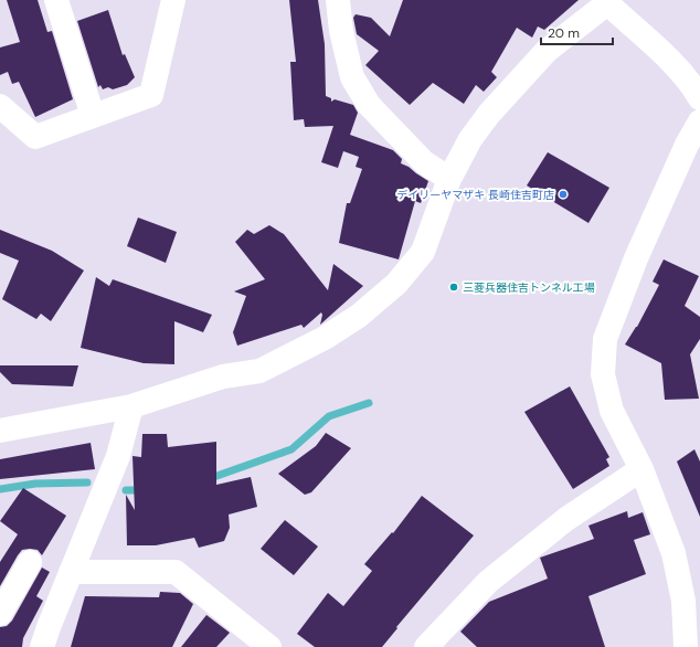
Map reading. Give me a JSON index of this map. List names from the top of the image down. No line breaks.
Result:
{"places":["デイリーヤマザキ 長崎住吉町店","三菱兵器住吉トンネル工場"],"scale_bar":"20 m"}
